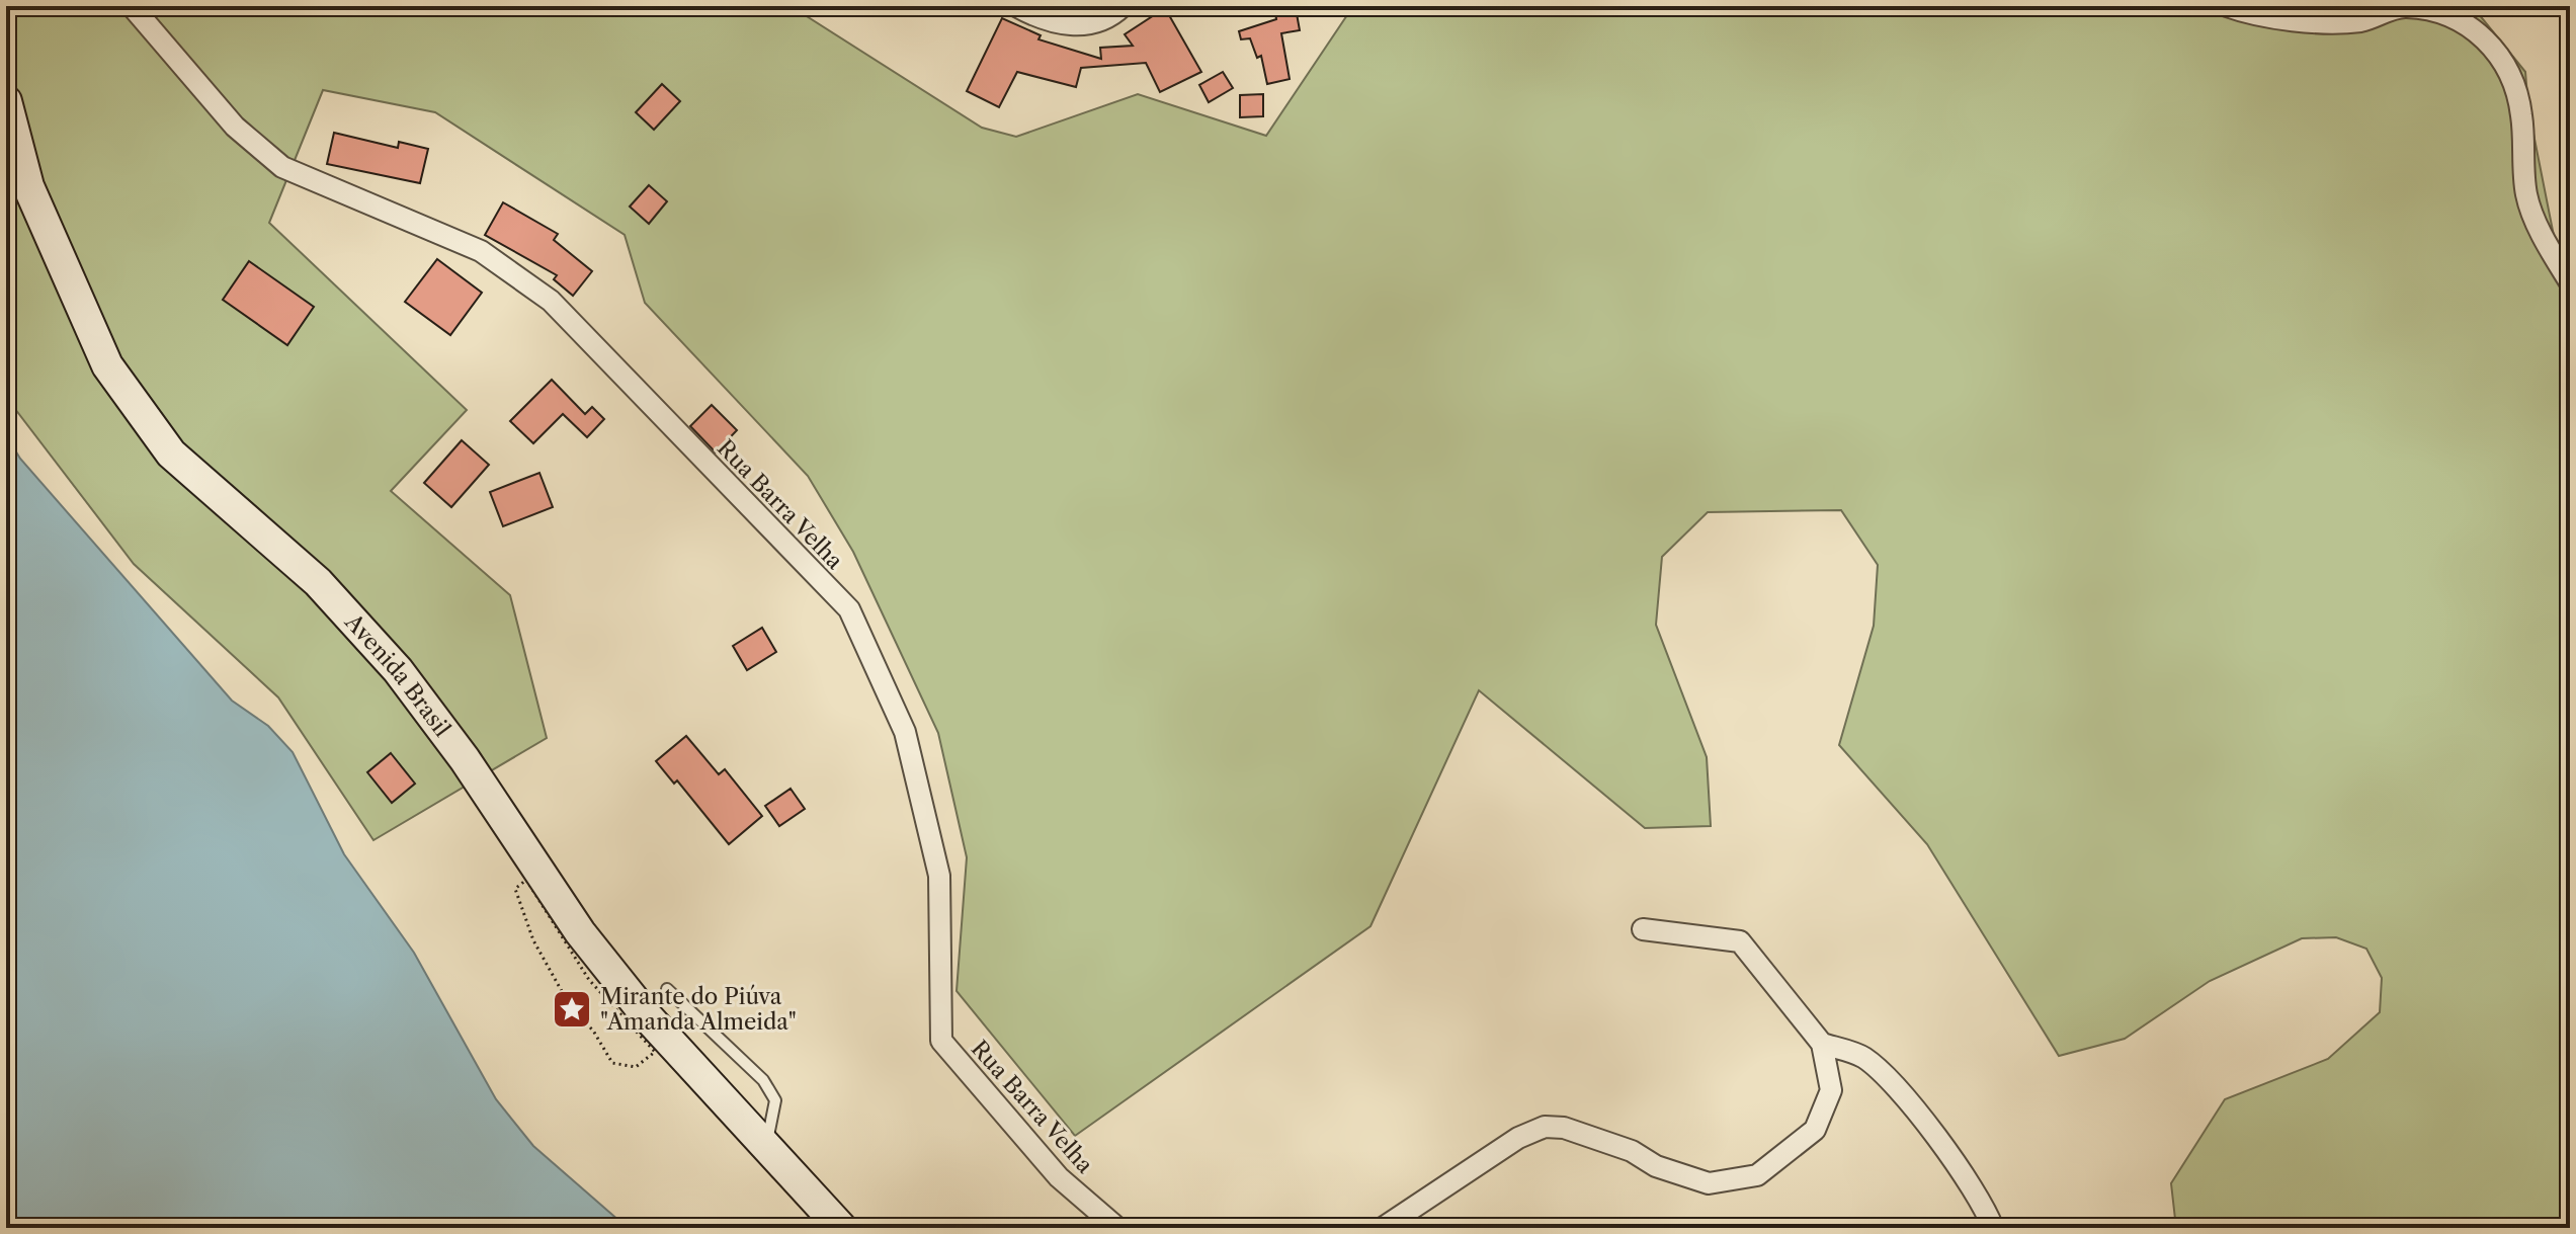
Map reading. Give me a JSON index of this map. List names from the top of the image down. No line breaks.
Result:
{"streets":{"main road":["Avenida Brasil"],"street":["Rua Barra Velha"]},"places":{"place":["Mirante do Piúva \"Amanda Almeida\""]}}
